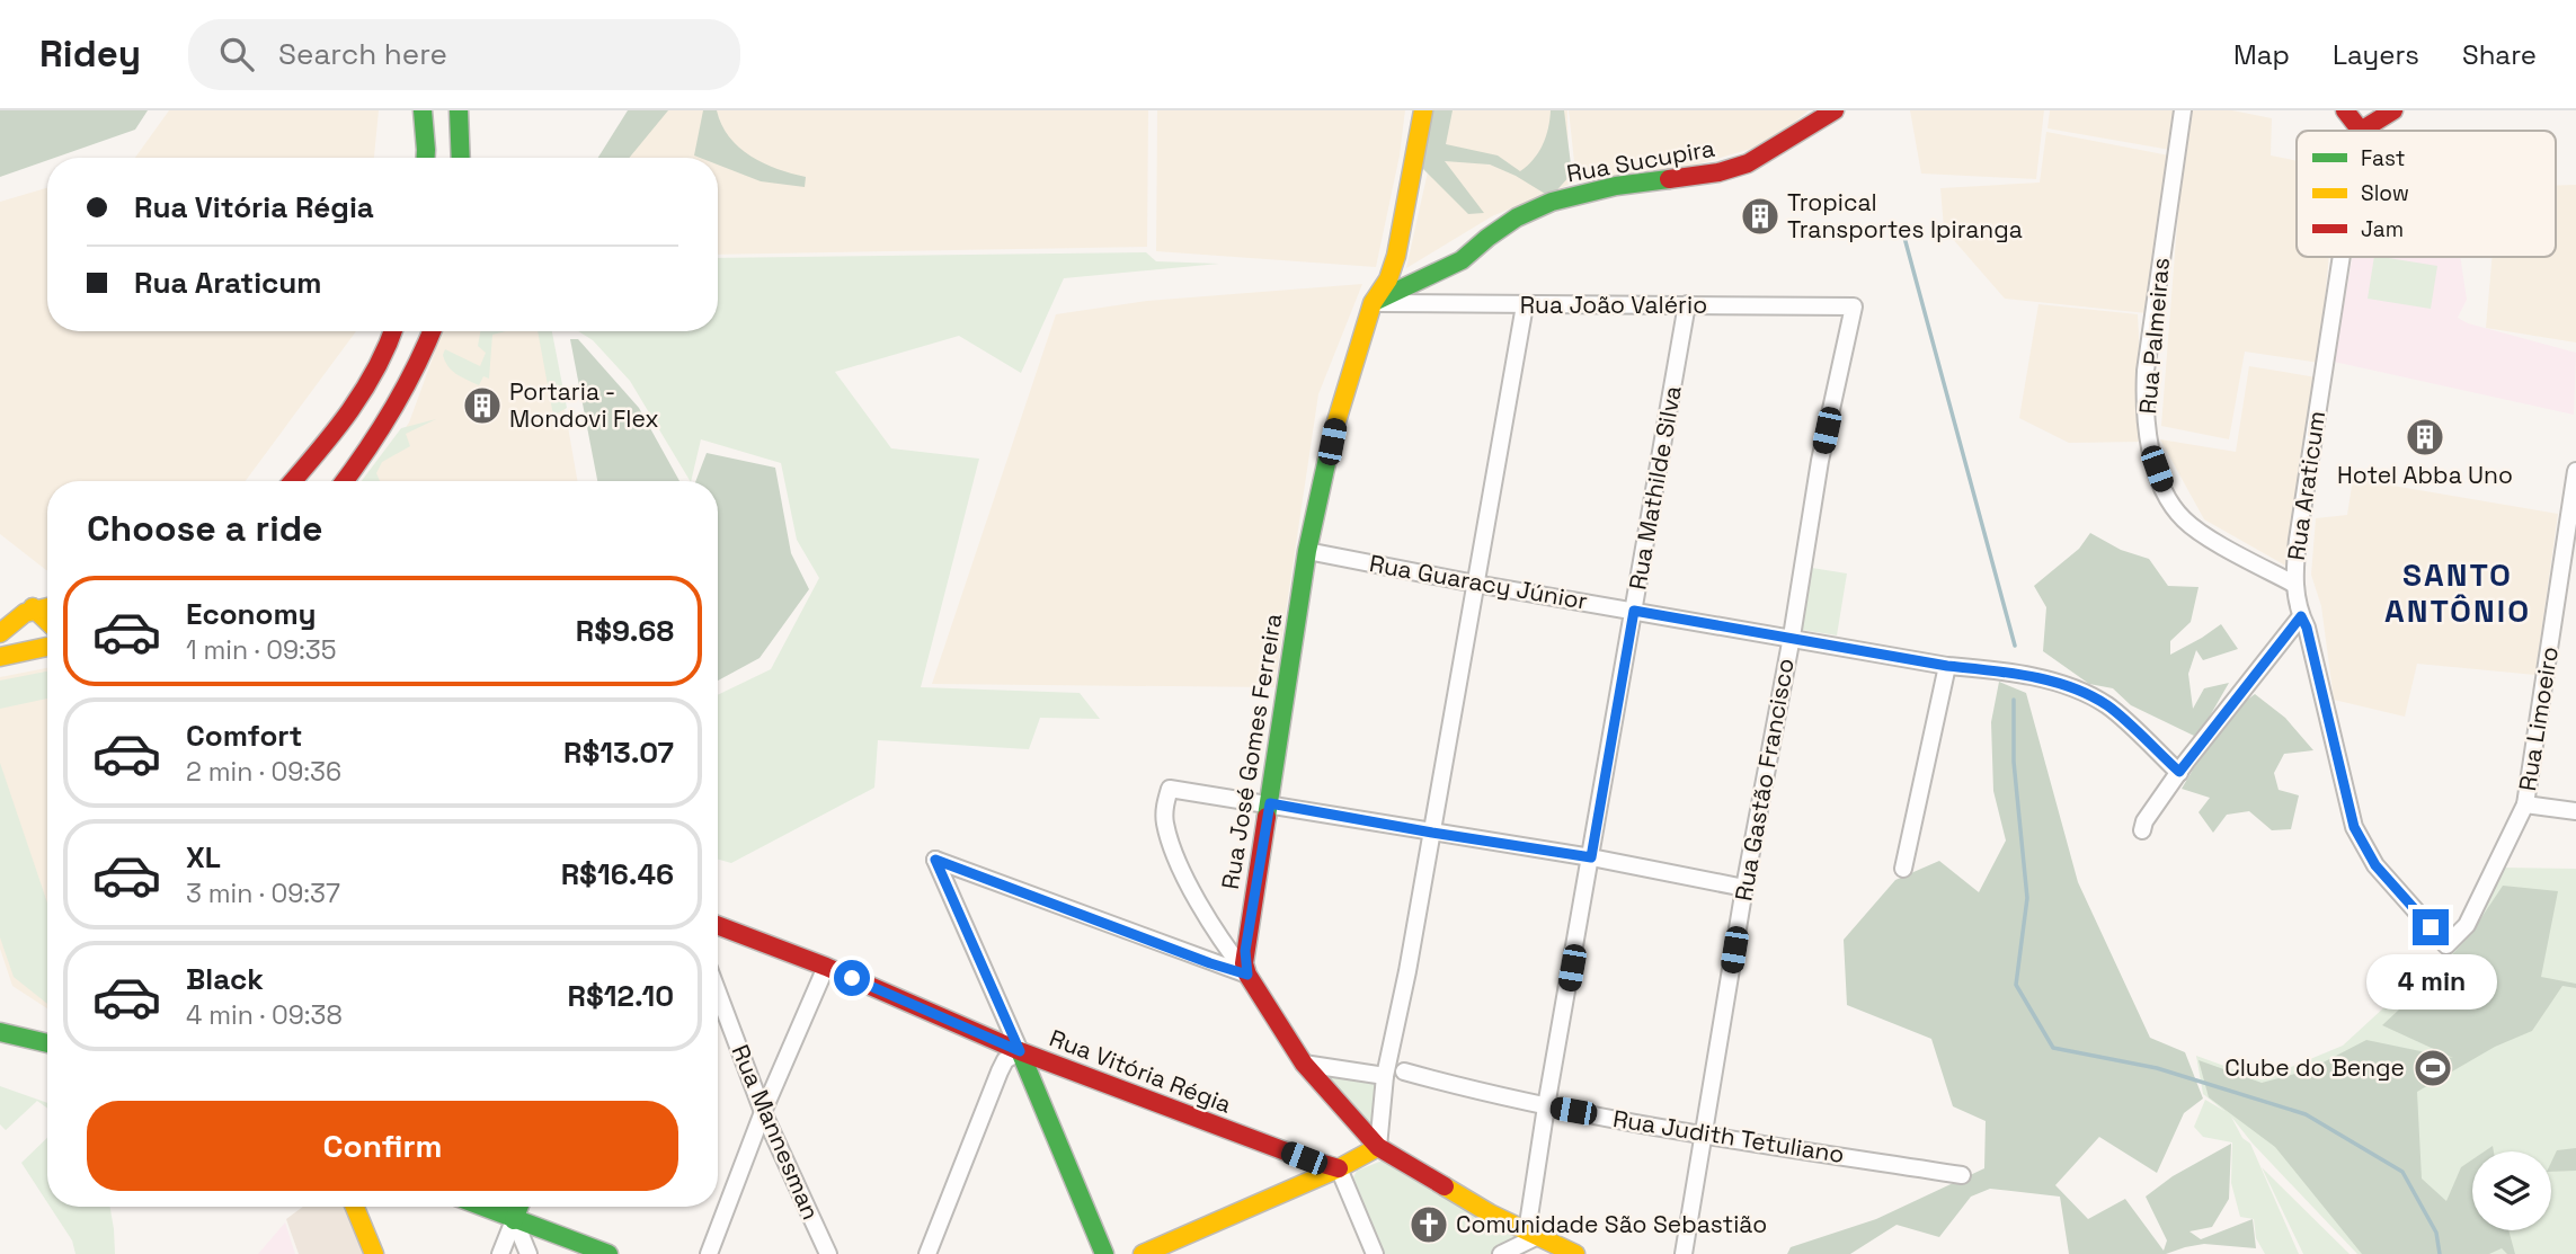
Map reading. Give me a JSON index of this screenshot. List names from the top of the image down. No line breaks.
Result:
{"streets":{"street":["Rua Sucupira","Rua João Valério","Rua Palmeiras","Rua Araticum","Rua Mathilde Silva","Rua Guaracy Júnior","Rua Limoeiro","Rua José Gomes Ferreira","Rua Gastão Francisco","Rua Vitória Régia","Rua Mannesman","Rua Judith Tetuliano"]},"crossings":[["Rua Sucupira","Rua João Valério"],["Rua Sucupira","Rua José Gomes Ferreira"],["Rua João Valério","Rua Mathilde Silva"],["Rua João Valério","Rua José Gomes Ferreira"],["Rua João Valério","Rua Gastão Francisco"],["Rua Palmeiras","Rua Araticum"],["Rua Araticum","Rua Limoeiro"],["Rua Mathilde Silva","Rua Guaracy Júnior"],["Rua Mathilde Silva","Rua Judith Tetuliano"],["Rua Guaracy Júnior","Rua José Gomes Ferreira"],["Rua Guaracy Júnior","Rua Gastão Francisco"],["Rua Gastão Francisco","Rua Judith Tetuliano"]],"districts":["SANTO ANTÔNIO"],"places":{"building":["Tropical Transportes Ipiranga","Portaria - Mondovi Flex","Hotel Abba Uno"],"sports":["Clube do Benge"],"church":["Comunidade São Sebastião"]},"legend":["Fast","Slow","Jam"],"page":{"header":"Ridey","search":"Search here","nav":["Map","Layers","Share"],"banner":["Rua Vitória Régia","Rua Araticum"],"heading":"Choose a ride","list":[{"name":"Economy","note":"1 min · 09:35","value":"R$9.68"},{"name":"Comfort","note":"2 min · 09:36","value":"R$13.07"},{"name":"XL","note":"3 min · 09:37","value":"R$16.46"},{"name":"Black","note":"4 min · 09:38","value":"R$12.10"}],"bubble":"4 min","buttons":"Confirm"}}
